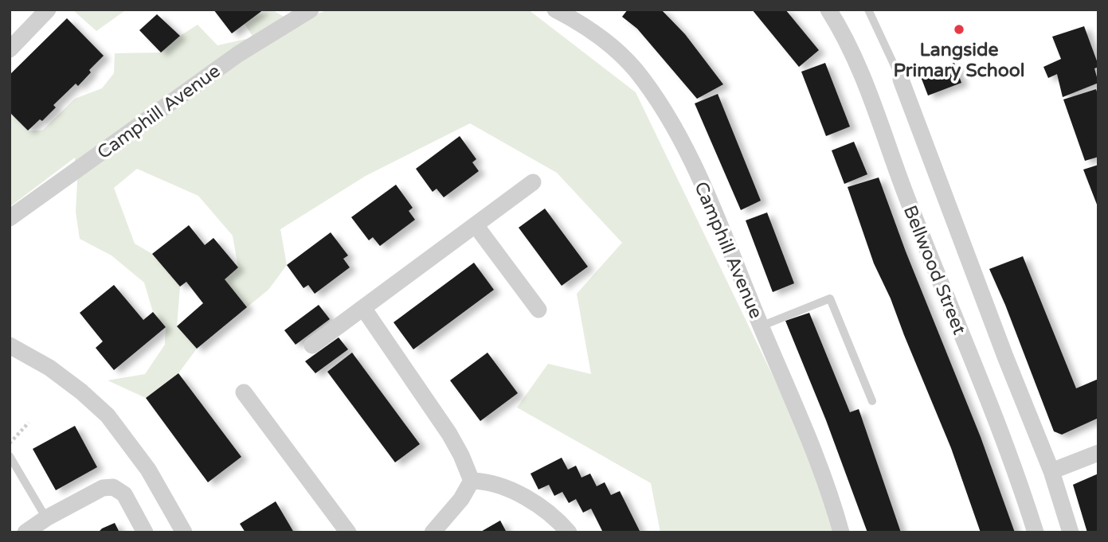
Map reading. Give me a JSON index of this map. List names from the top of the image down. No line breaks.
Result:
{"streets":{"street":["Camphill Avenue","Bellwood Street"]},"places":["Langside Primary School"]}
